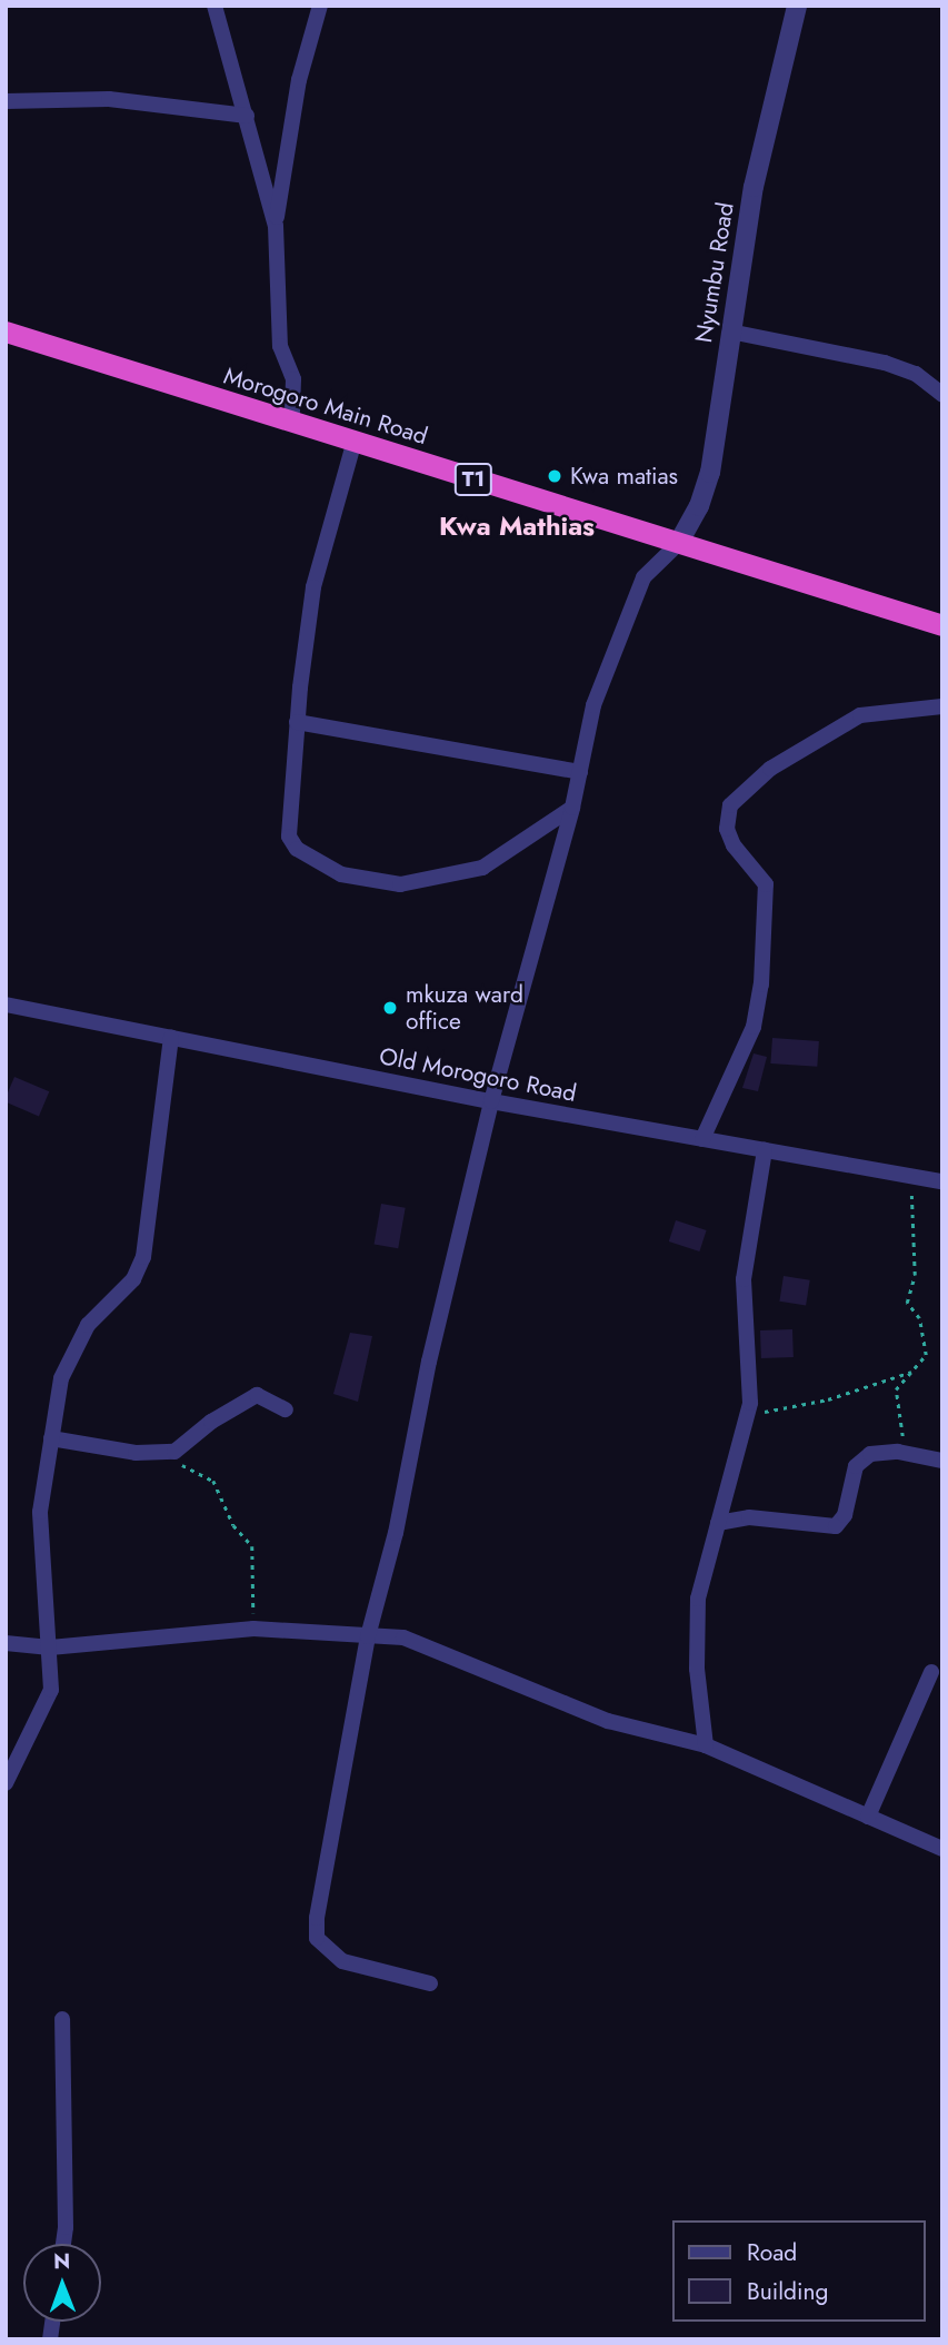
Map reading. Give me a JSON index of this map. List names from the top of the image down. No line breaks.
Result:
{"streets":{"highway":["Morogoro Main Road","T1"],"street":["Nyumbu Road","Old Morogoro Road"]},"crossings":[["Nyumbu Road","Morogoro Main Road"]],"districts":["Kwa Mathias"],"places":["Kwa matias","mkuza ward office"],"legend":["Road","Building"],"north":"top"}
